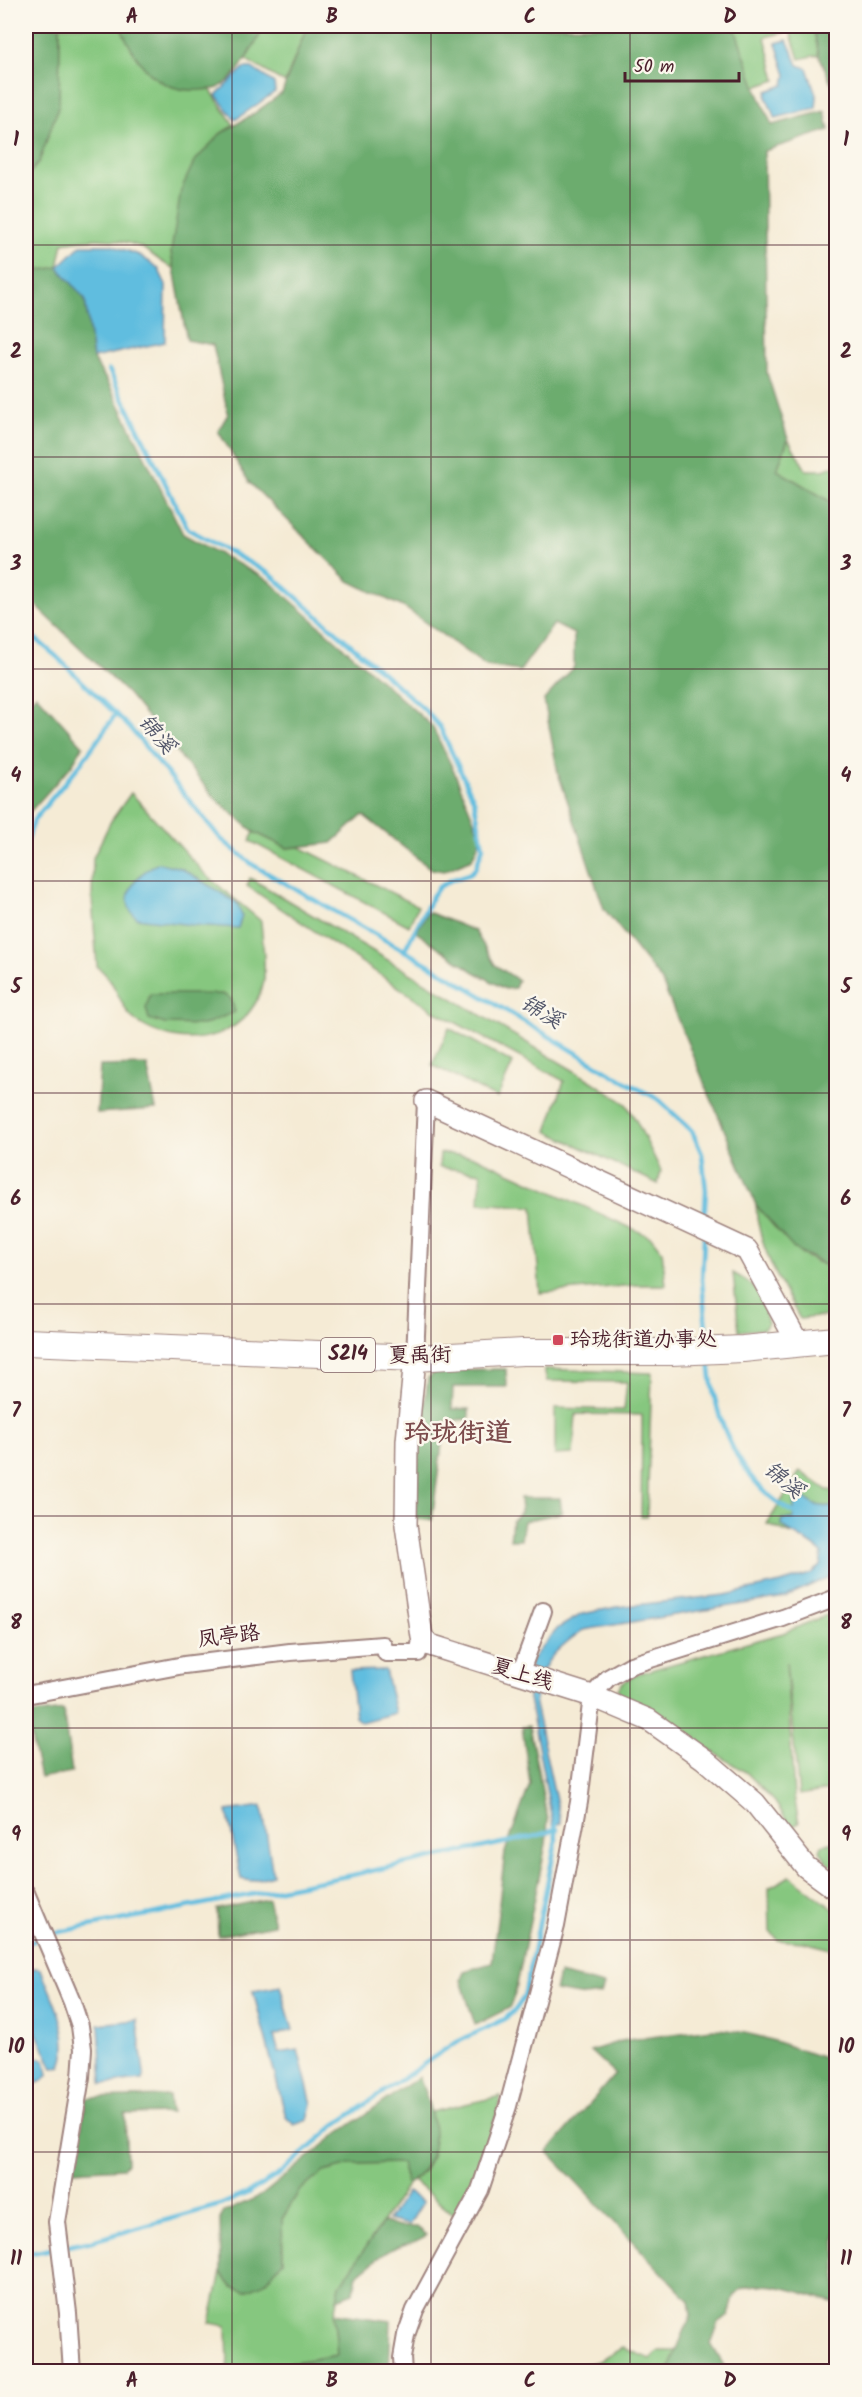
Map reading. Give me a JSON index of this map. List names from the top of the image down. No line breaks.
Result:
{"streets":{"main road":["S214","夏禹街"],"street":["凤亭路","夏上线"]},"crossings":[["S214","夏禹街"],["凤亭路","夏上线"]],"districts":["玲珑街道"],"water":["锦溪"],"places":{"transit":["玲珑街道办事处"]},"scale_bar":"50 m","grid":{"columns":["A","B","C","D"],"rows":["1","2","3","4","5","6","7","8","9","10","11"]}}
